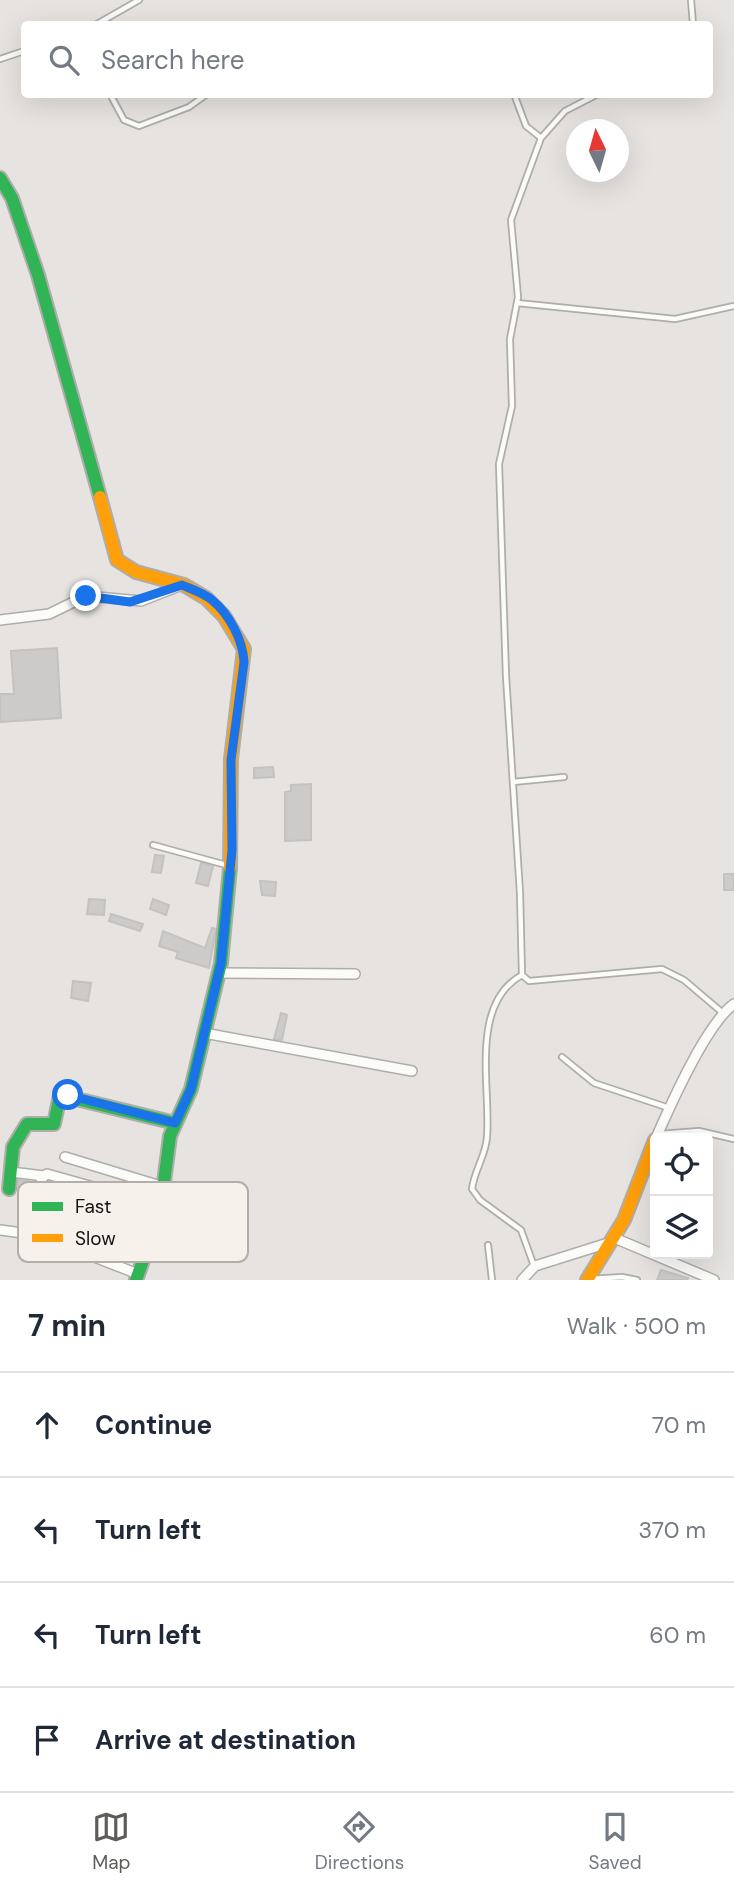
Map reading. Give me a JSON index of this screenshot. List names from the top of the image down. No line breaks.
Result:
{"legend":["Fast","Slow"],"north":"top","page":{"search":"Search here","heading":["7 min","Walk · 500 m"],"list":[["Continue","70 m"],["Turn left","370 m"],["Turn left","60 m"],"Arrive at destination"],"nav":["Map","Directions","Saved"]}}
